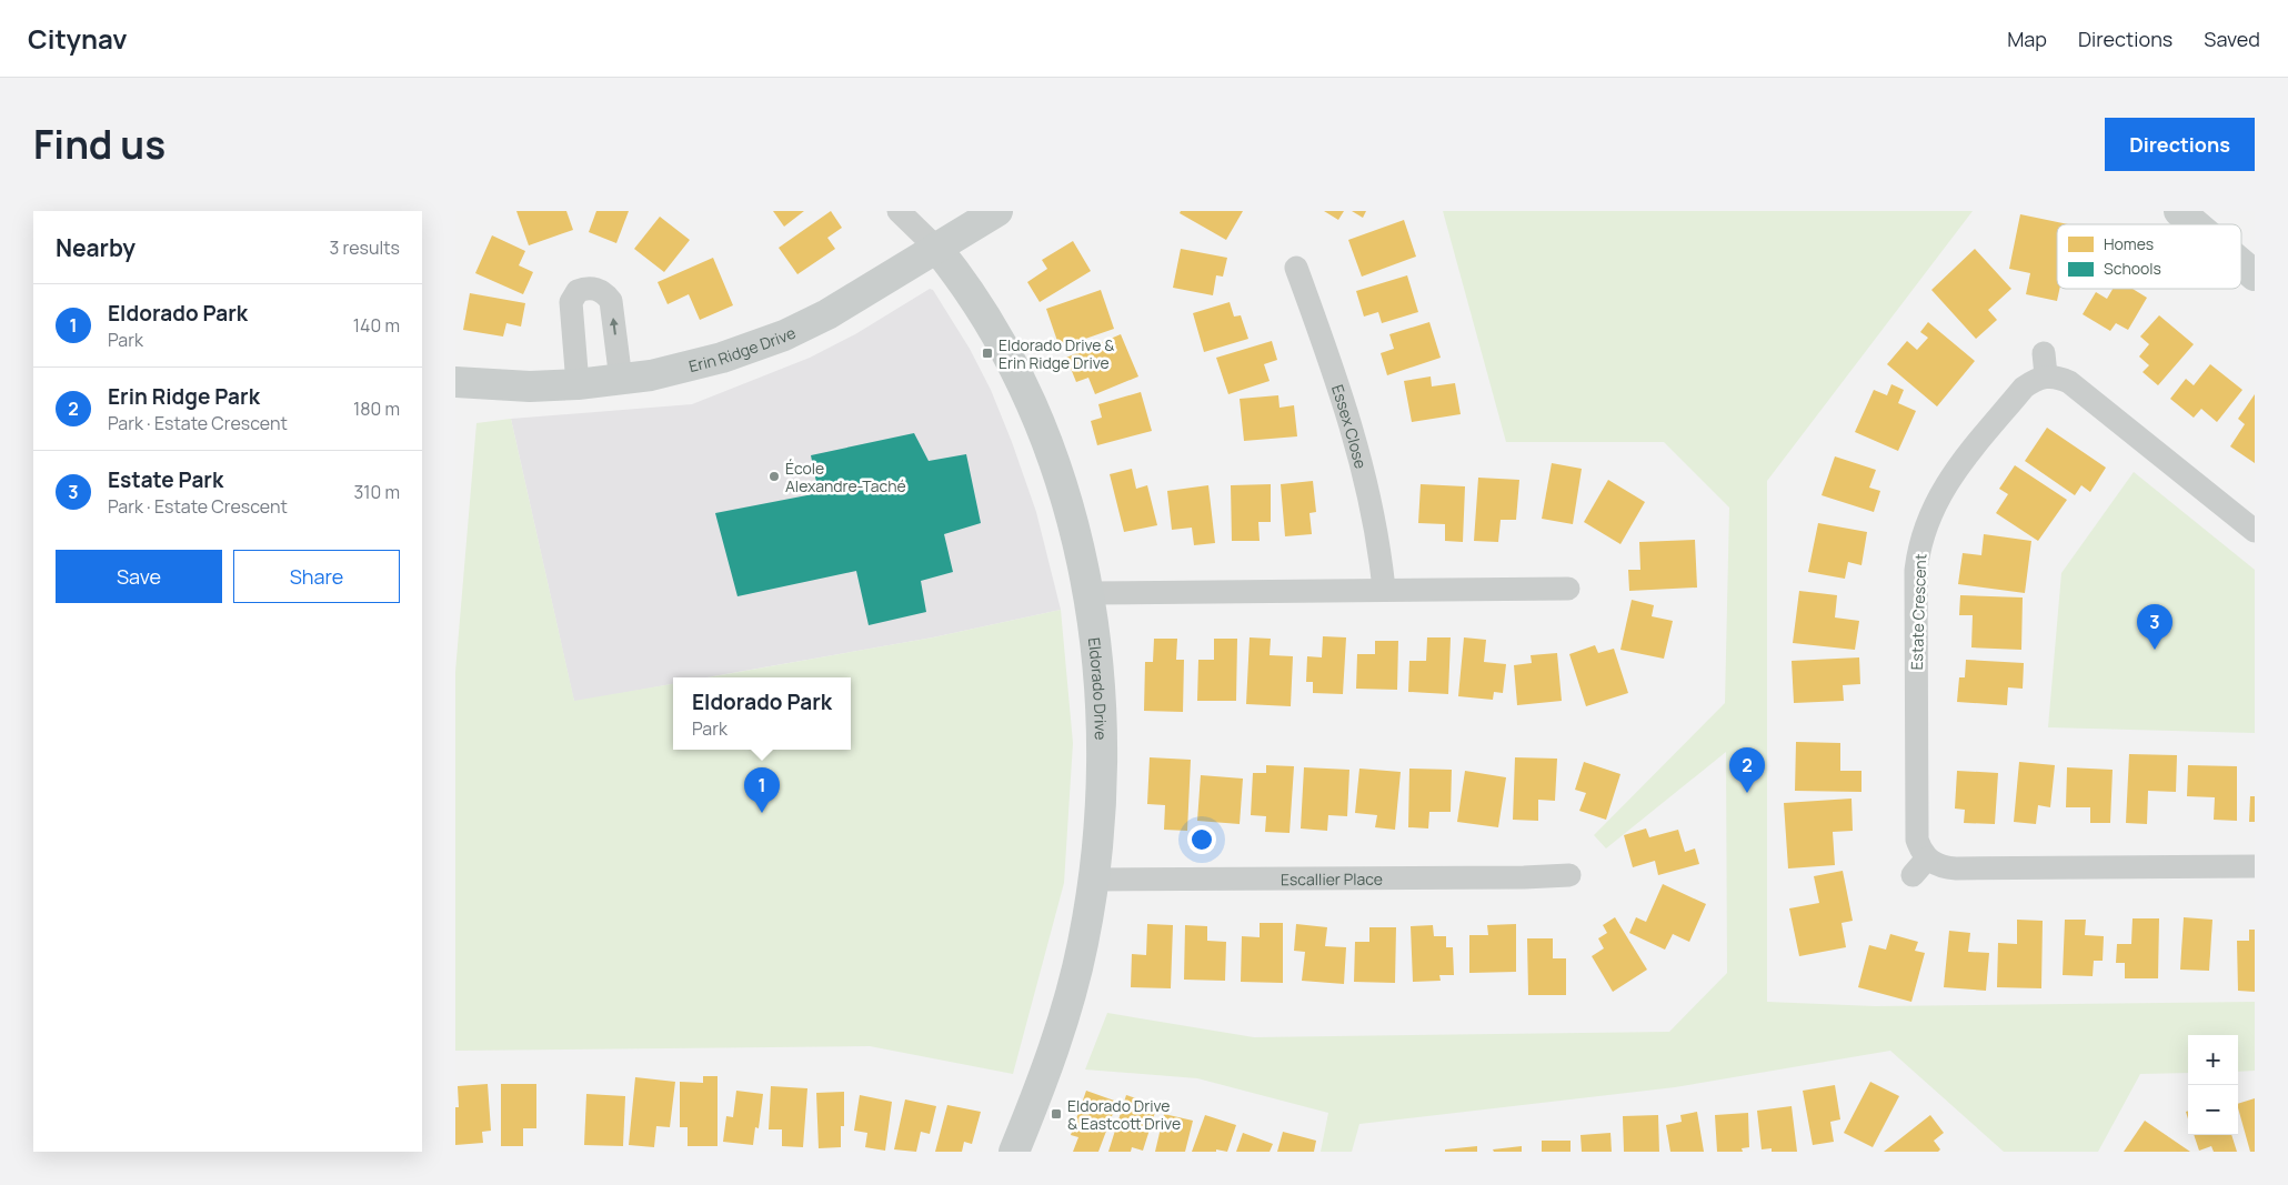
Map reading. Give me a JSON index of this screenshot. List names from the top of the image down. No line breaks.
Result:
{"streets":{"street":["Erin Ridge Drive","Essex Close","Estate Crescent","Eldorado Drive","Escallier Place"]},"crossings":[["Erin Ridge Drive","Eldorado Drive"],["Eldorado Drive","Escallier Place"]],"places":{"transit":["Eldorado Drive & Erin Ridge Drive","Eldorado Drive & Eastcott Drive"],"other":["École Alexandre-Taché"]},"legend":["Homes","Schools"],"page":{"header":"Citynav","nav":["Map","Directions","Saved"],"title":"Find us","buttons":["Directions",["Save","Share"]],"heading":["Nearby","3 results"],"list":[{"mark":"1","name":"Eldorado Park","note":"Park","value":"140 m"},{"mark":"2","name":"Erin Ridge Park","note":"Park · Estate Crescent","value":"180 m"},{"mark":"3","name":"Estate Park","note":"Park · Estate Crescent","value":"310 m"}],"pins":["3","2","1"],"popup":["Eldorado Park","Park"],"map_buttons":["+","−"]}}
